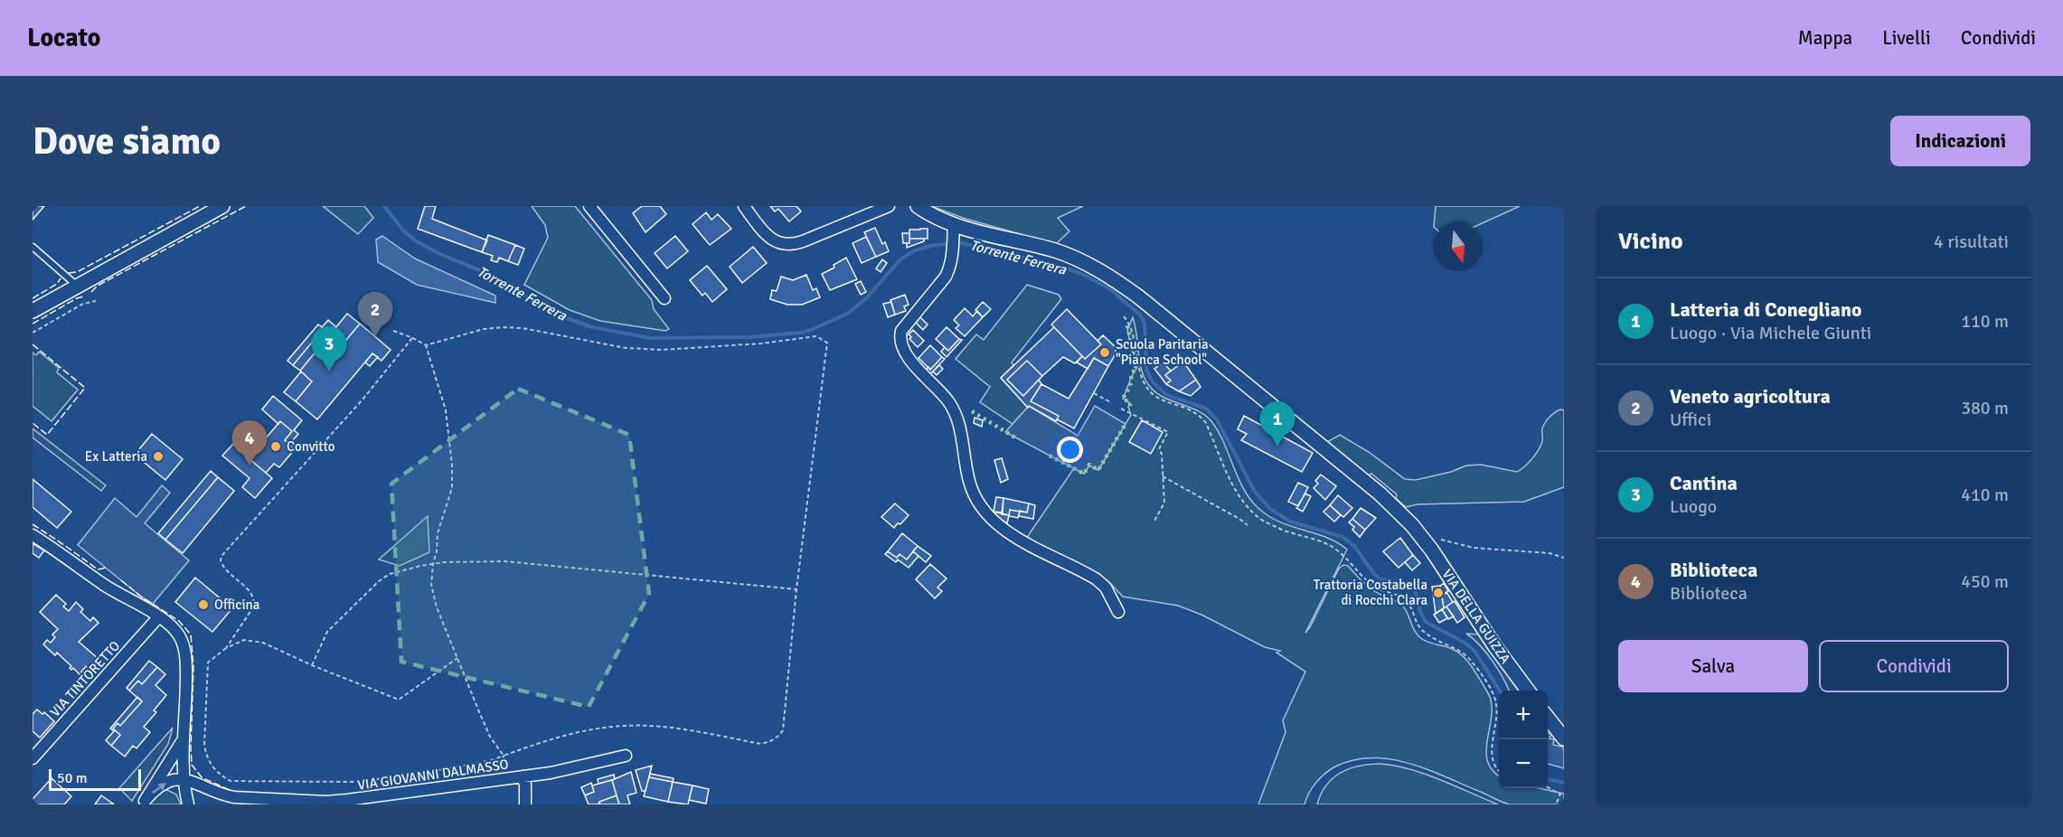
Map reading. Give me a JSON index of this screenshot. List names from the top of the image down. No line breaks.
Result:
{"streets":{"street":["VIA DELLA GUIZZA","VIA TINTORETTO","VIA GIOVANNI DALMASSO"]},"water":["Torrente Ferrera"],"places":["Scuola Paritaria \"Pianca School\"","Convitto","Ex Latteria","Trattoria Costabella di Rocchi Clara","Officina"],"scale_bar":"50 m","north":"bottom","page":{"header":"Locato","nav":["Mappa","Livelli","Condividi"],"buttons":["Indicazioni",["Salva","Condividi"]],"title":"Dove siamo","heading":["Vicino","4 risultati"],"list":[{"mark":"1","name":"Latteria di Conegliano","note":"Luogo · Via Michele Giunti","value":"110 m"},{"mark":"2","name":"Veneto agricoltura","note":"Uffici","value":"380 m"},{"mark":"3","name":"Cantina","note":"Luogo","value":"410 m"},{"mark":"4","name":"Biblioteca","note":"Biblioteca","value":"450 m"}],"pins":["2","3","1","4"],"map_buttons":["+","−"],"scale":"50 m"}}
